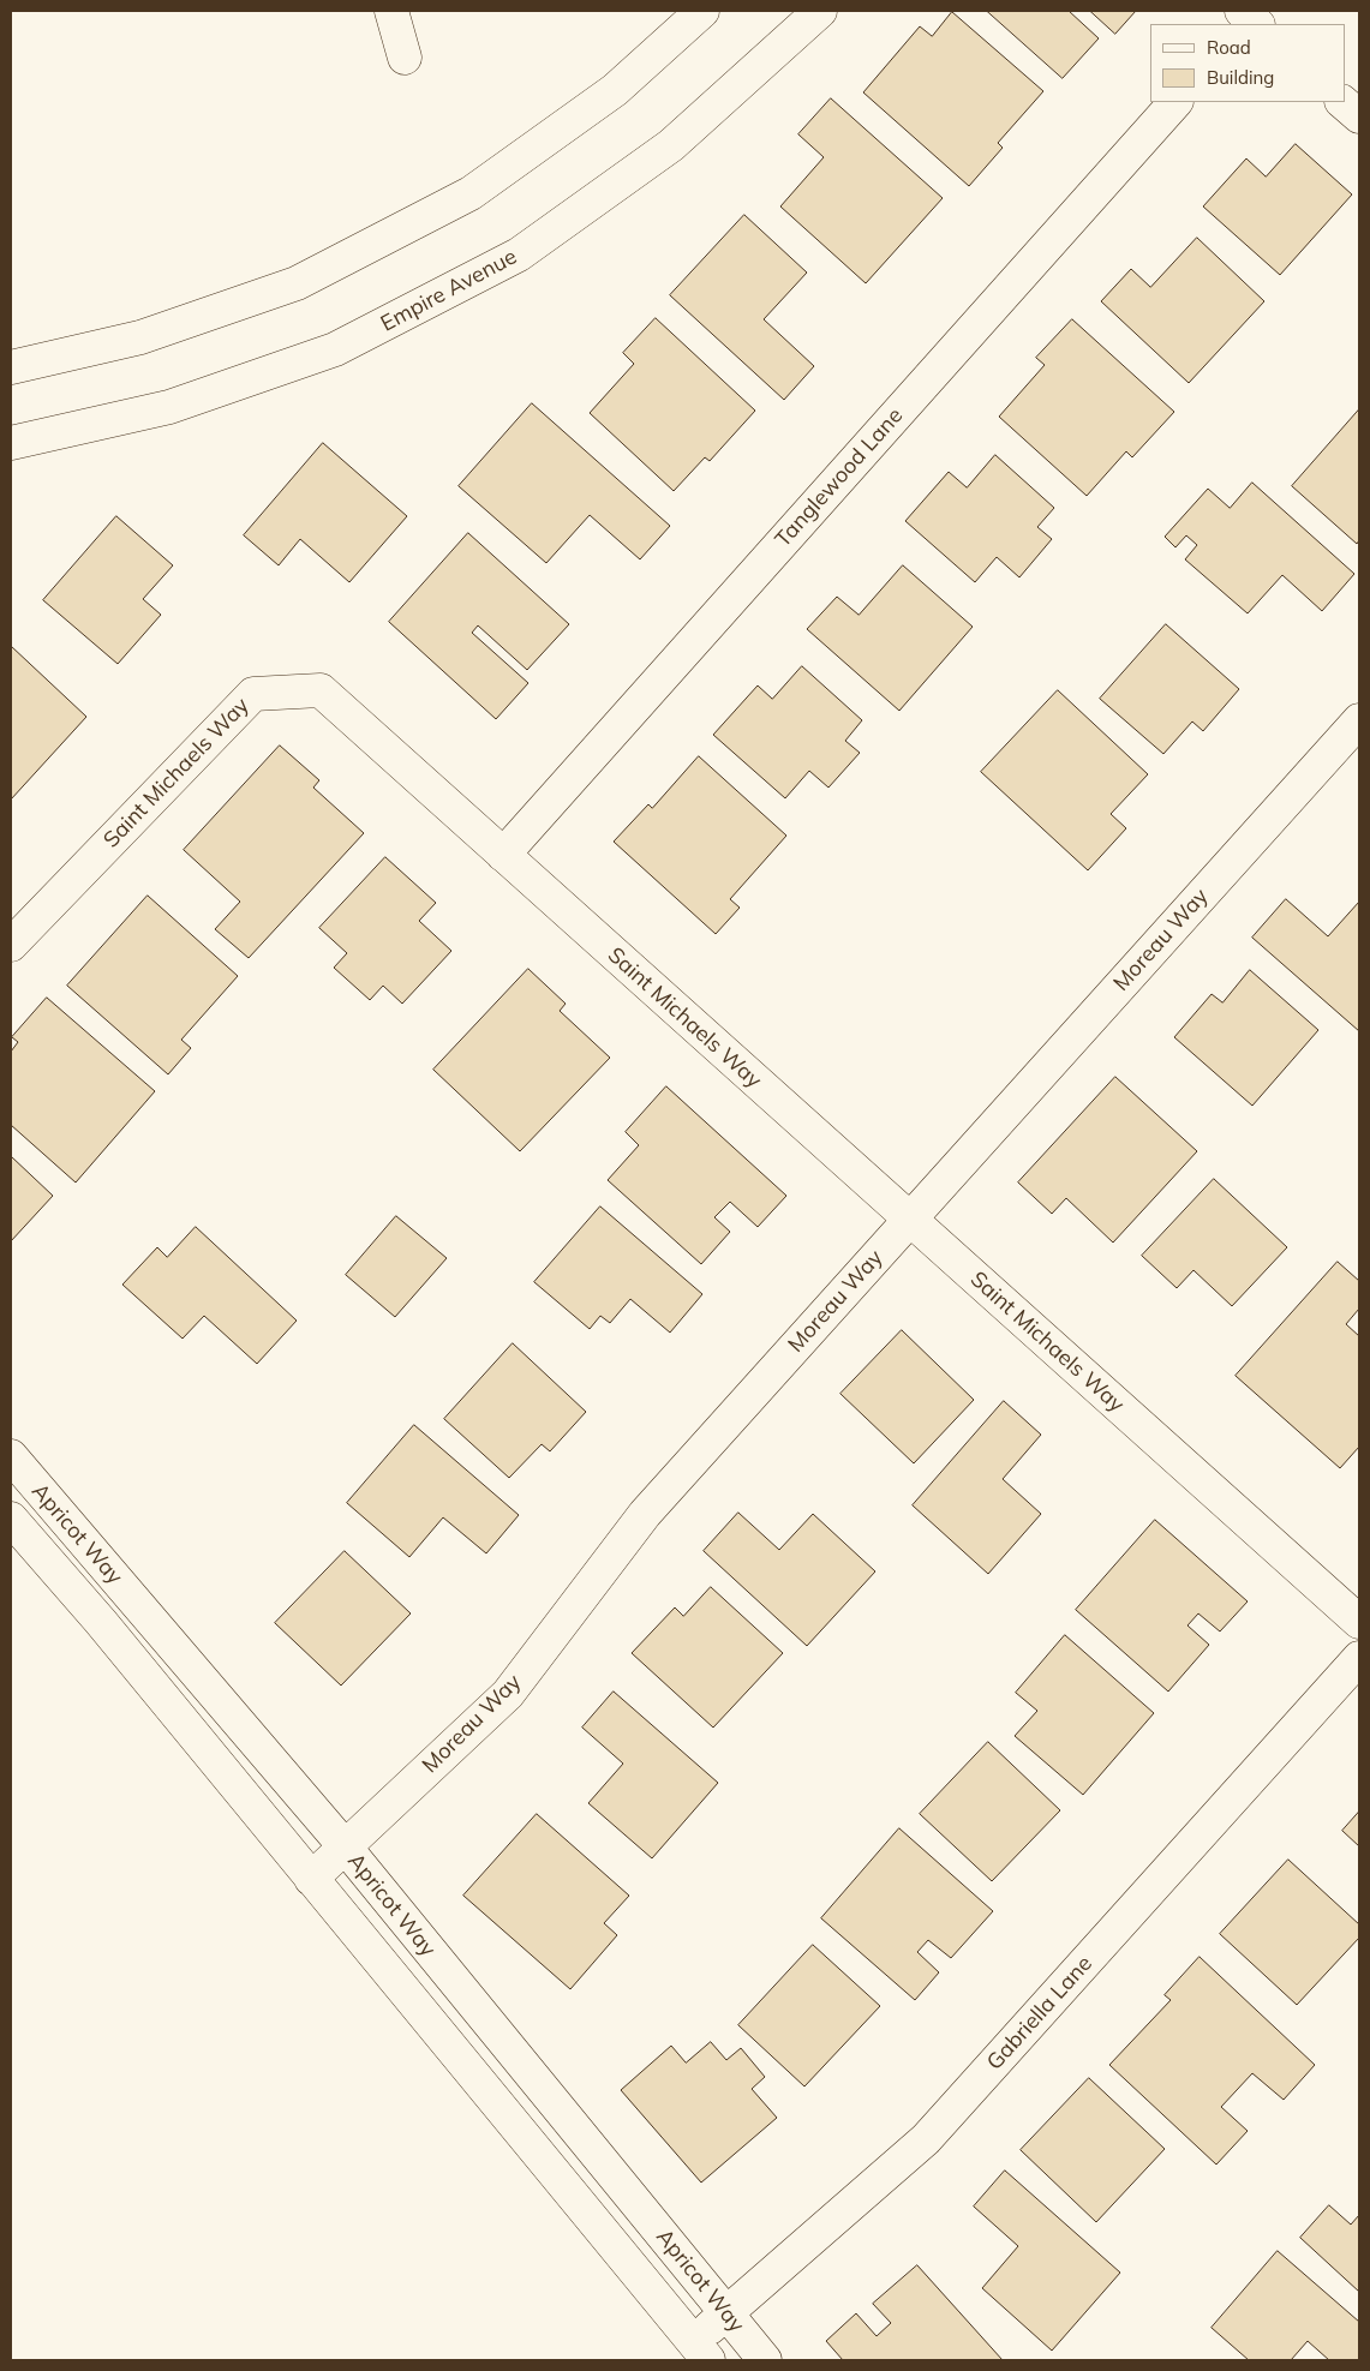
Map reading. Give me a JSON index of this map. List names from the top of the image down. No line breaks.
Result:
{"streets":{"street":["Empire Avenue","Tanglewood Lane","Saint Michaels Way","Moreau Way","Apricot Way","Gabriella Lane"]},"crossings":[["Tanglewood Lane","Saint Michaels Way"],["Saint Michaels Way","Moreau Way"],["Moreau Way","Apricot Way"],["Apricot Way","Gabriella Lane"]],"legend":["Road","Building"]}
